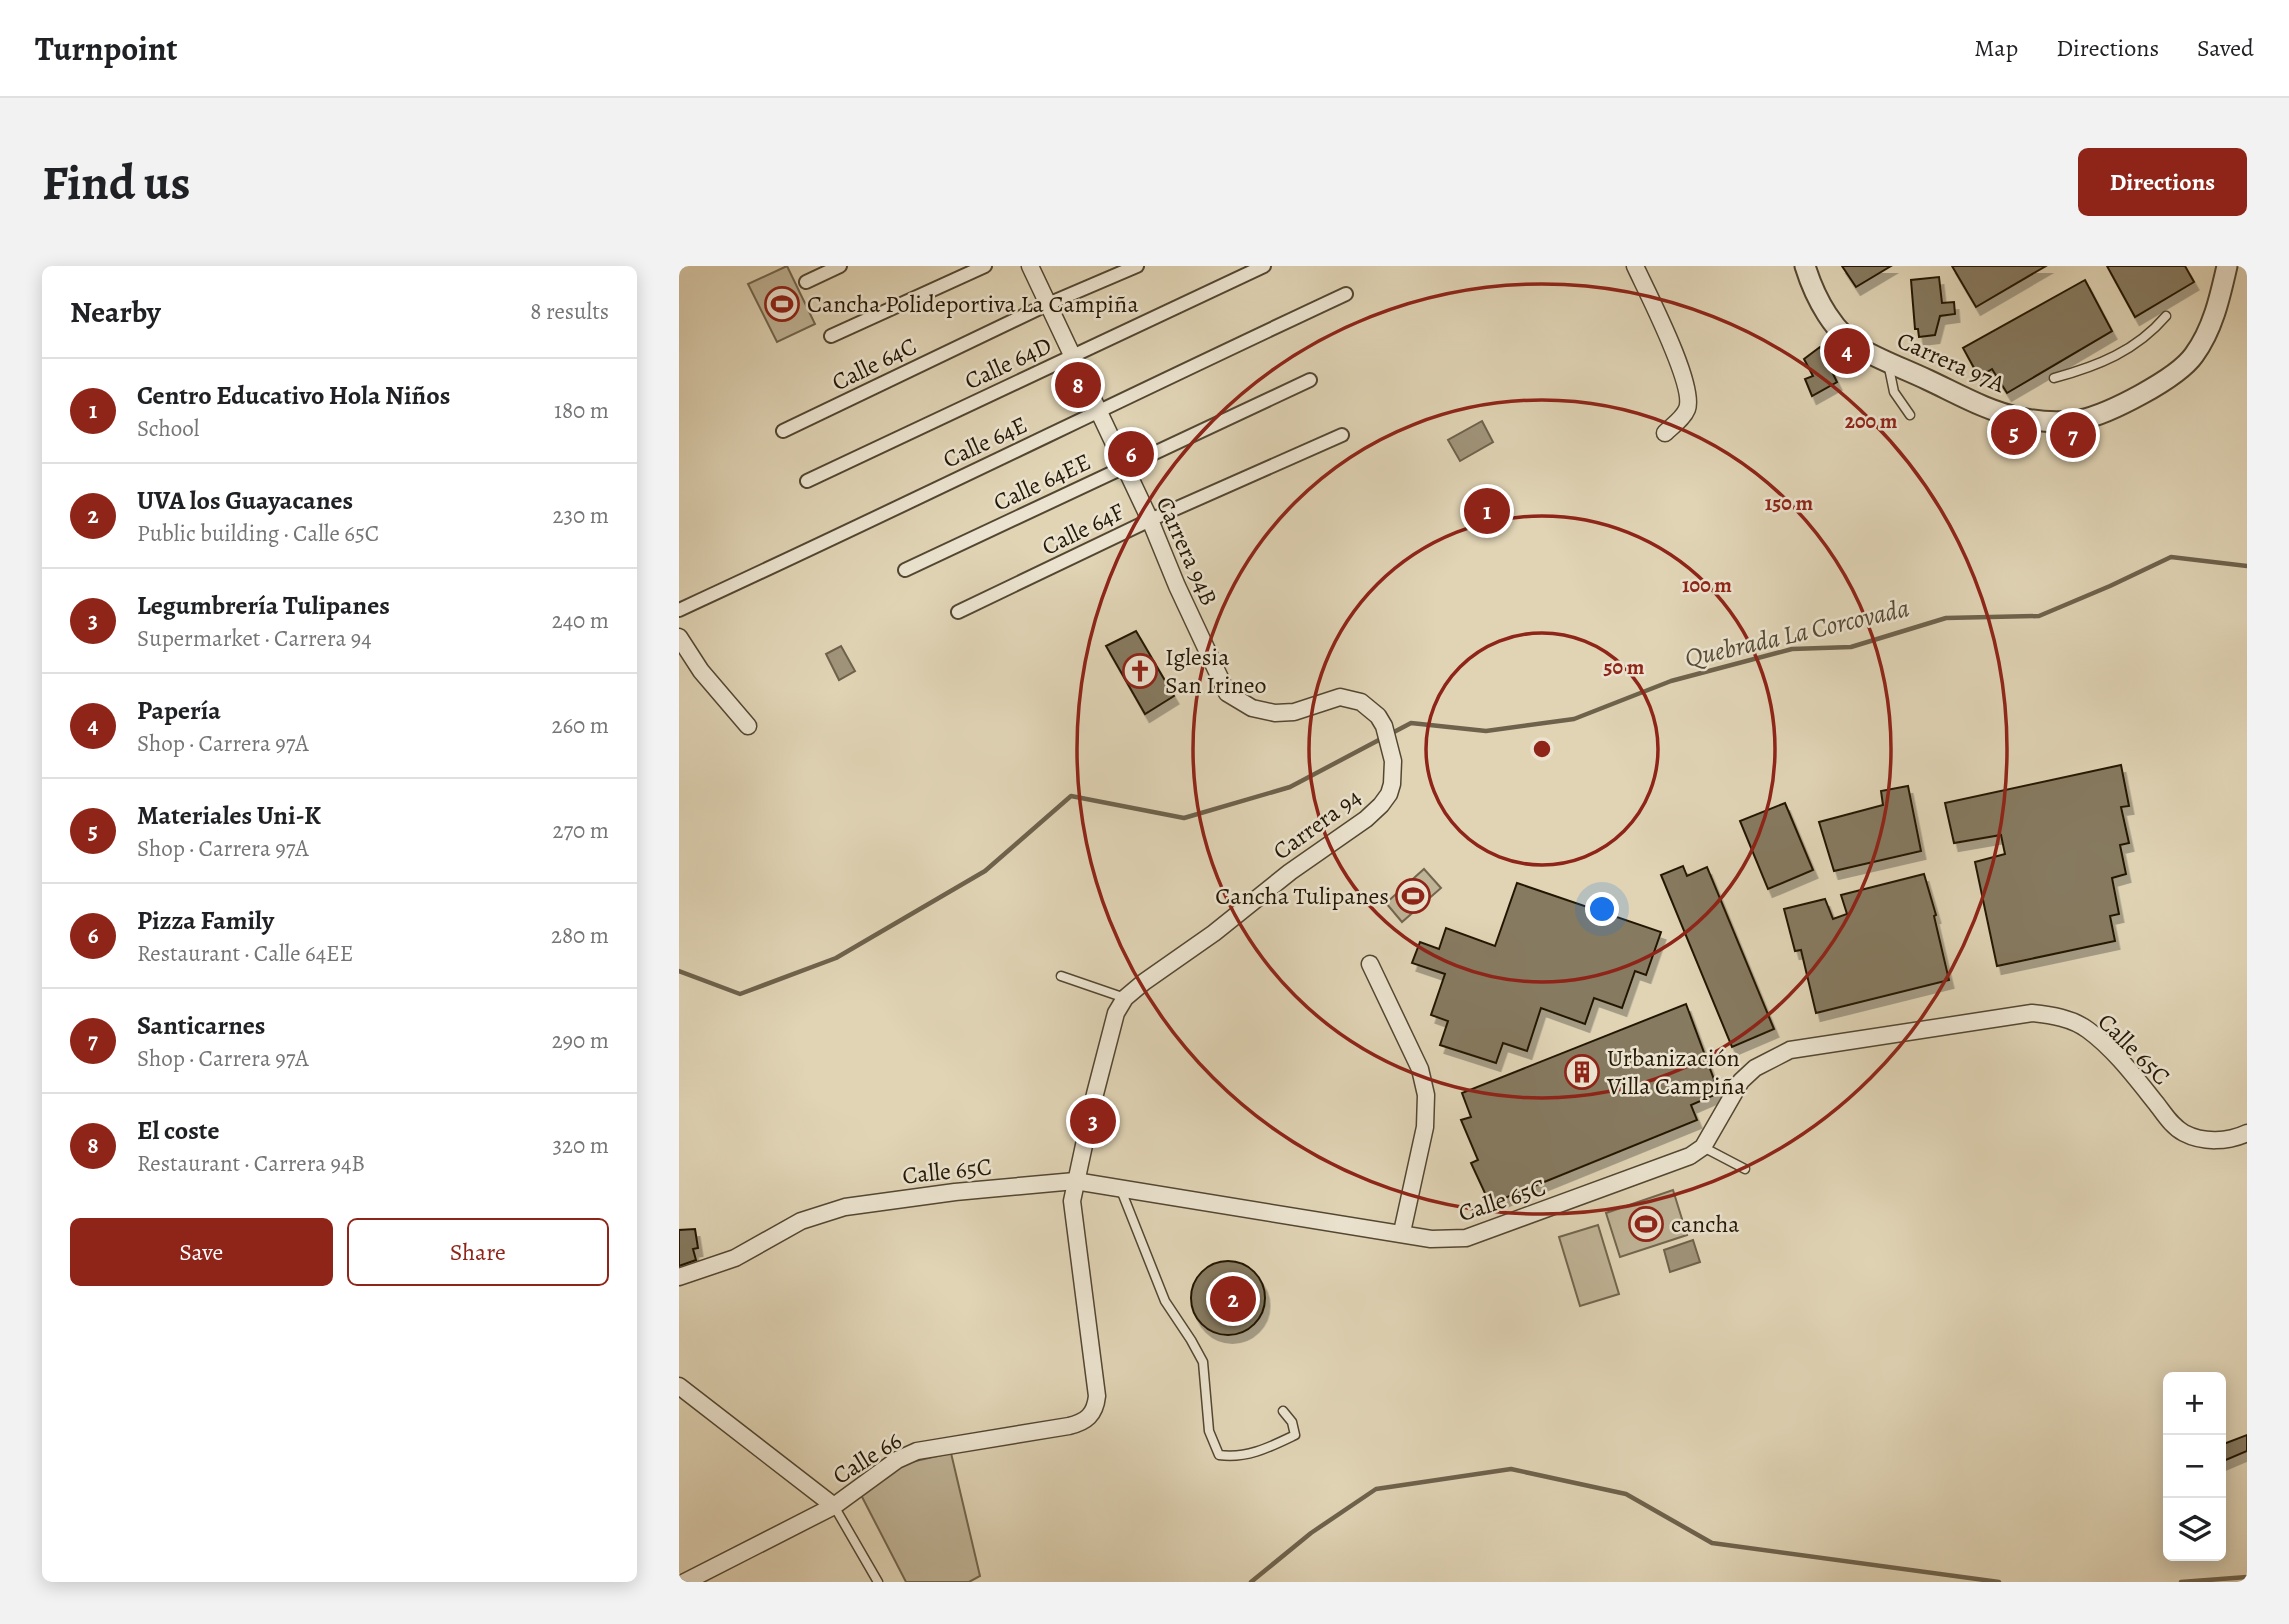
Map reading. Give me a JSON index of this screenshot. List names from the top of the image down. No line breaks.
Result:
{"streets":{"street":["Carrera 97A","Calle 64D","Calle 64C","Calle 64E","Calle 64EE","Calle 64F","Carrera 94B","Carrera 94","Calle 65C","Calle 66"]},"crossings":[["Calle 64D","Carrera 94B"],["Calle 64C","Carrera 94B"],["Calle 64E","Carrera 94B"],["Calle 64EE","Carrera 94B"],["Calle 64F","Carrera 94B"],["Carrera 94B","Carrera 94"],["Carrera 94","Calle 65C"],["Carrera 94","Calle 66"]],"water":["Quebrada La Corcovada"],"places":{"sports":["Cancha Polideportiva La Campiña","Cancha Tulipanes","cancha"],"church":["Iglesia San Irineo"],"building":["Urbanización Villa Campiña"]},"page":{"header":"Turnpoint","nav":["Map","Directions","Saved"],"buttons":["Directions",["Save","Share"]],"title":"Find us","heading":["Nearby","8 results"],"pins":["4","8","5","7","6","1","3","2"],"list":[{"mark":"1","name":"Centro Educativo Hola Niños","note":"School","value":"180 m"},{"mark":"2","name":"UVA los Guayacanes","note":"Public building · Calle 65C","value":"230 m"},{"mark":"3","name":"Legumbrería Tulipanes","note":"Supermarket · Carrera 94","value":"240 m"},{"mark":"4","name":"Papería","note":"Shop · Carrera 97A","value":"260 m"},{"mark":"5","name":"Materiales Uni-K","note":"Shop · Carrera 97A","value":"270 m"},{"mark":"6","name":"Pizza Family","note":"Restaurant · Calle 64EE","value":"280 m"},{"mark":"7","name":"Santicarnes","note":"Shop · Carrera 97A","value":"290 m"},{"mark":"8","name":"El coste","note":"Restaurant · Carrera 94B","value":"320 m"}],"map_buttons":["+","−"]},"rings":["200 m","150 m","100 m","50 m"]}
